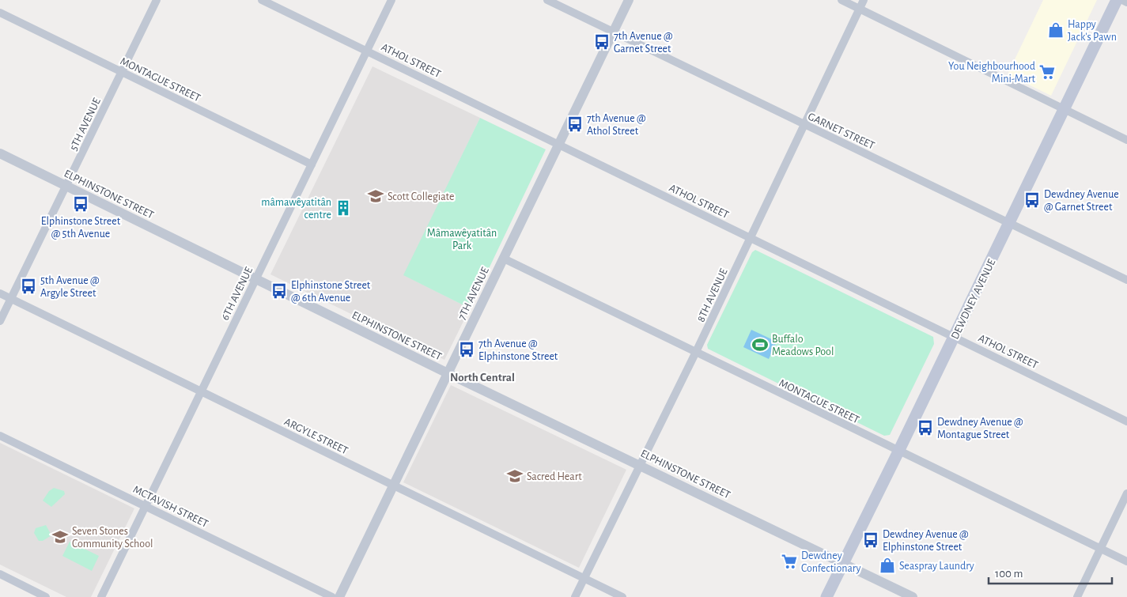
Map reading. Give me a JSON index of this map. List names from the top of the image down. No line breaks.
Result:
{"streets":{"main road":["DEWDNEY AVENUE"],"street":["ATHOL STREET","MONTAGUE STREET","5TH AVENUE","GARNET STREET","ELPHINSTONE STREET","6TH AVENUE","7TH AVENUE","8TH AVENUE","ARGYLE STREET","MCTAVISH STREET"]},"crossings":[["ATHOL STREET","6TH AVENUE"],["ATHOL STREET","7TH AVENUE"],["ATHOL STREET","8TH AVENUE"],["ATHOL STREET","DEWDNEY AVENUE"],["MONTAGUE STREET","5TH AVENUE"],["MONTAGUE STREET","6TH AVENUE"],["MONTAGUE STREET","7TH AVENUE"],["MONTAGUE STREET","8TH AVENUE"],["MONTAGUE STREET","DEWDNEY AVENUE"],["5TH AVENUE","ELPHINSTONE STREET"],["5TH AVENUE","ARGYLE STREET"],["GARNET STREET","7TH AVENUE"],["GARNET STREET","8TH AVENUE"],["GARNET STREET","DEWDNEY AVENUE"],["ELPHINSTONE STREET","6TH AVENUE"],["ELPHINSTONE STREET","7TH AVENUE"],["ELPHINSTONE STREET","8TH AVENUE"],["ELPHINSTONE STREET","DEWDNEY AVENUE"],["6TH AVENUE","ARGYLE STREET"],["6TH AVENUE","MCTAVISH STREET"],["7TH AVENUE","ARGYLE STREET"],["8TH AVENUE","ARGYLE STREET"]],"districts":["North Central"],"parks":["Mâmawêyatitân Park"],"places":{"shop":["Happy Jack's Pawn","Seaspray Laundry"],"bus stop":["7th Avenue @ Garnet Street","7th Avenue @ Athol Street","Dewdney Avenue @ Garnet Street","Elphinstone Street @ 5th Avenue","5th Avenue @ Argyle Street","Elphinstone Street @ 6th Avenue","7th Avenue @ Elphinstone Street","Dewdney Avenue @ Montague Street","Dewdney Avenue @ Elphinstone Street"],"supermarket":["You Neighbourhood Mini-Mart","Dewdney Confectionary"],"school or university":["Scott Collegiate","Sacred Heart","Seven Stones Community School"],"building":["mâmawêyatitân centre"],"sports":["Buffalo Meadows Pool"]},"scale_bar":"100 m"}
